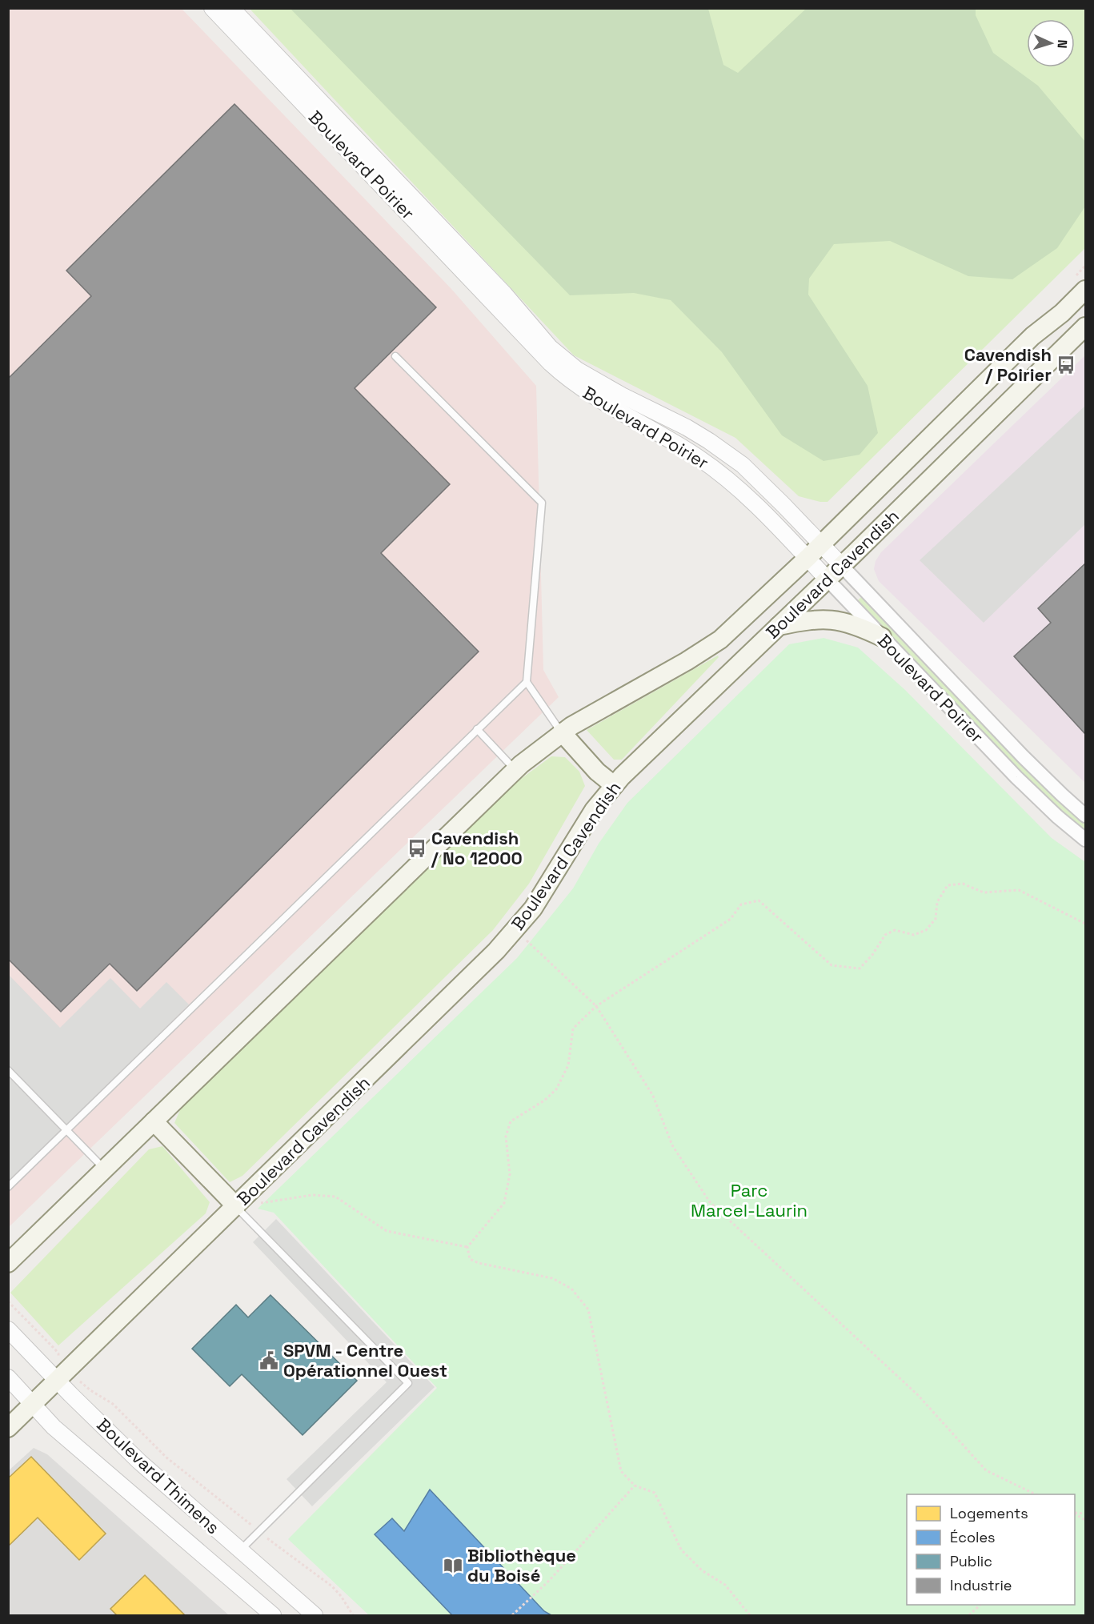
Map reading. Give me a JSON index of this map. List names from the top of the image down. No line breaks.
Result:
{"streets":{"main road":["Boulevard Cavendish"],"street":["Boulevard Poirier","Boulevard Thimens"]},"crossings":[["Boulevard Poirier","Boulevard Cavendish"],["Boulevard Cavendish","Boulevard Thimens"]],"parks":["Parc Marcel-Laurin"],"places":{"bus stop":["Cavendish / Poirier","Cavendish / No 12000"],"public building":["SPVM - Centre Opérationnel Ouest"],"library":["Bibliothèque du Boisé"]},"legend":["Logements","Écoles","Public","Industrie"],"north":"right"}
